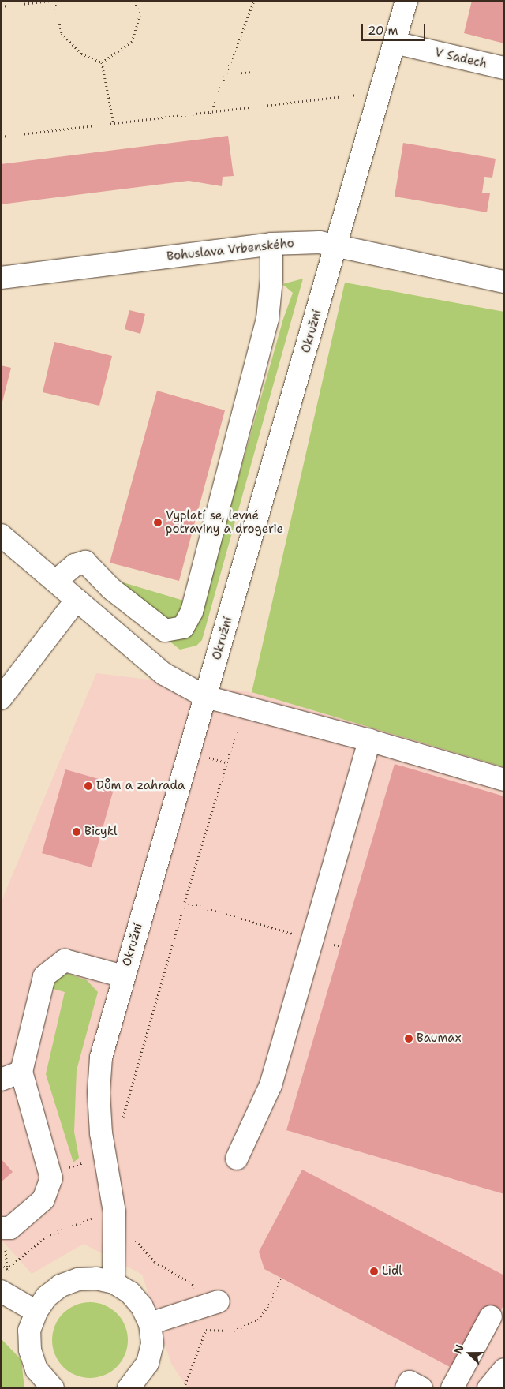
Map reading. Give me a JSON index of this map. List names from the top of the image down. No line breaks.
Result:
{"streets":{"street":["V Sadech","Bohuslava Vrbenského","Okružní"]},"crossings":[["V Sadech","Okružní"],["Bohuslava Vrbenského","Okružní"]],"places":["Vyplatí se, levné potraviny a drogerie","Dům a zahrada","Bicykl","Baumax","Lidl"],"scale_bar":"20 m","north":"left"}
